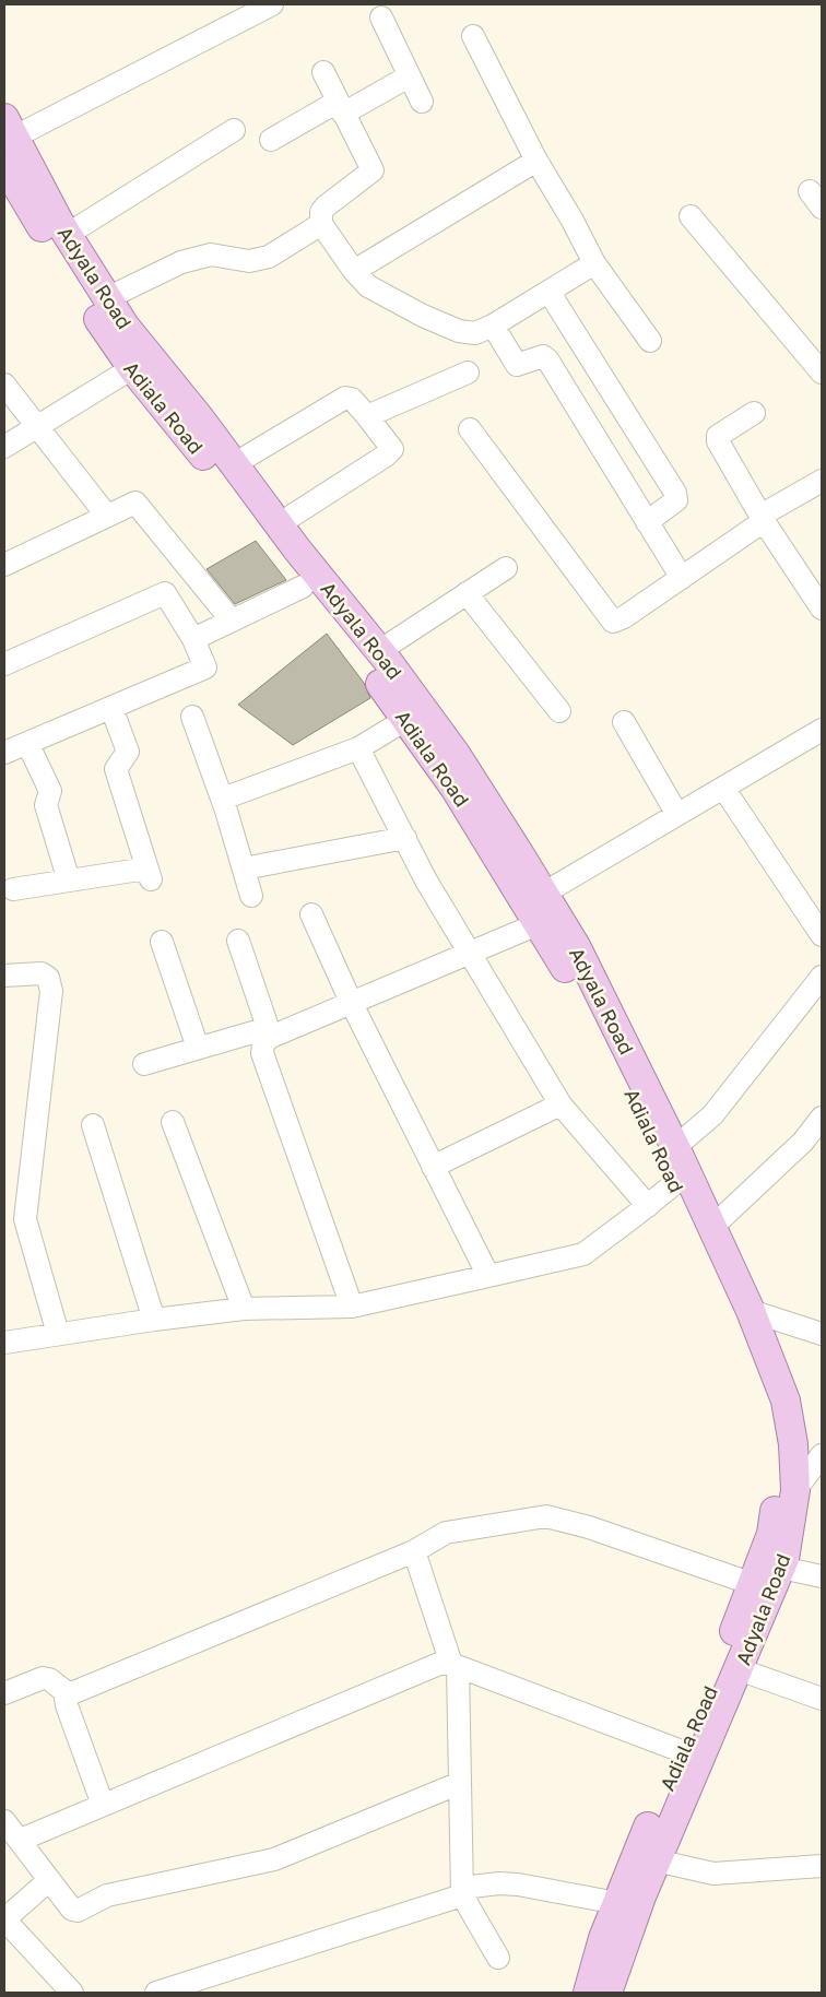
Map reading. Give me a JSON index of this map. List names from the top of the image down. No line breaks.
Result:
{"streets":{"main road":["Adyala Road","Adiala Road"]},"crossings":[["Adyala Road","Adiala Road"]]}
